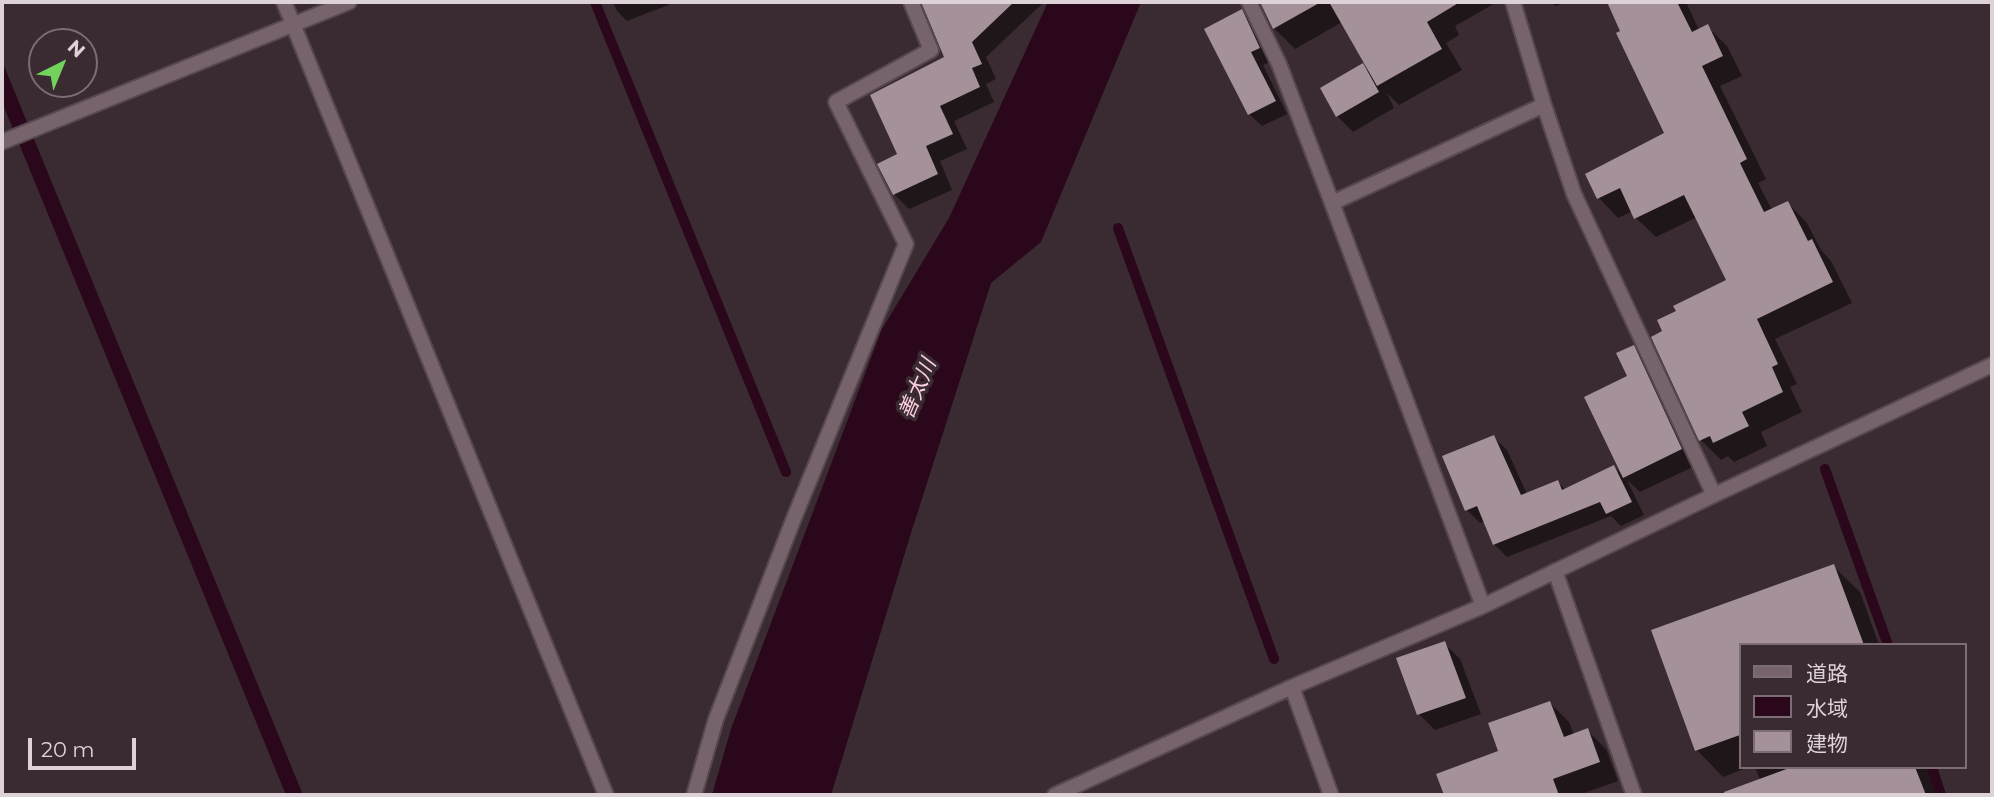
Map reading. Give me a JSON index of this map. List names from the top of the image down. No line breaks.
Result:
{"water":["善太川"],"legend":["道路","水域","建物"],"scale_bar":"20 m","north":"top right"}
